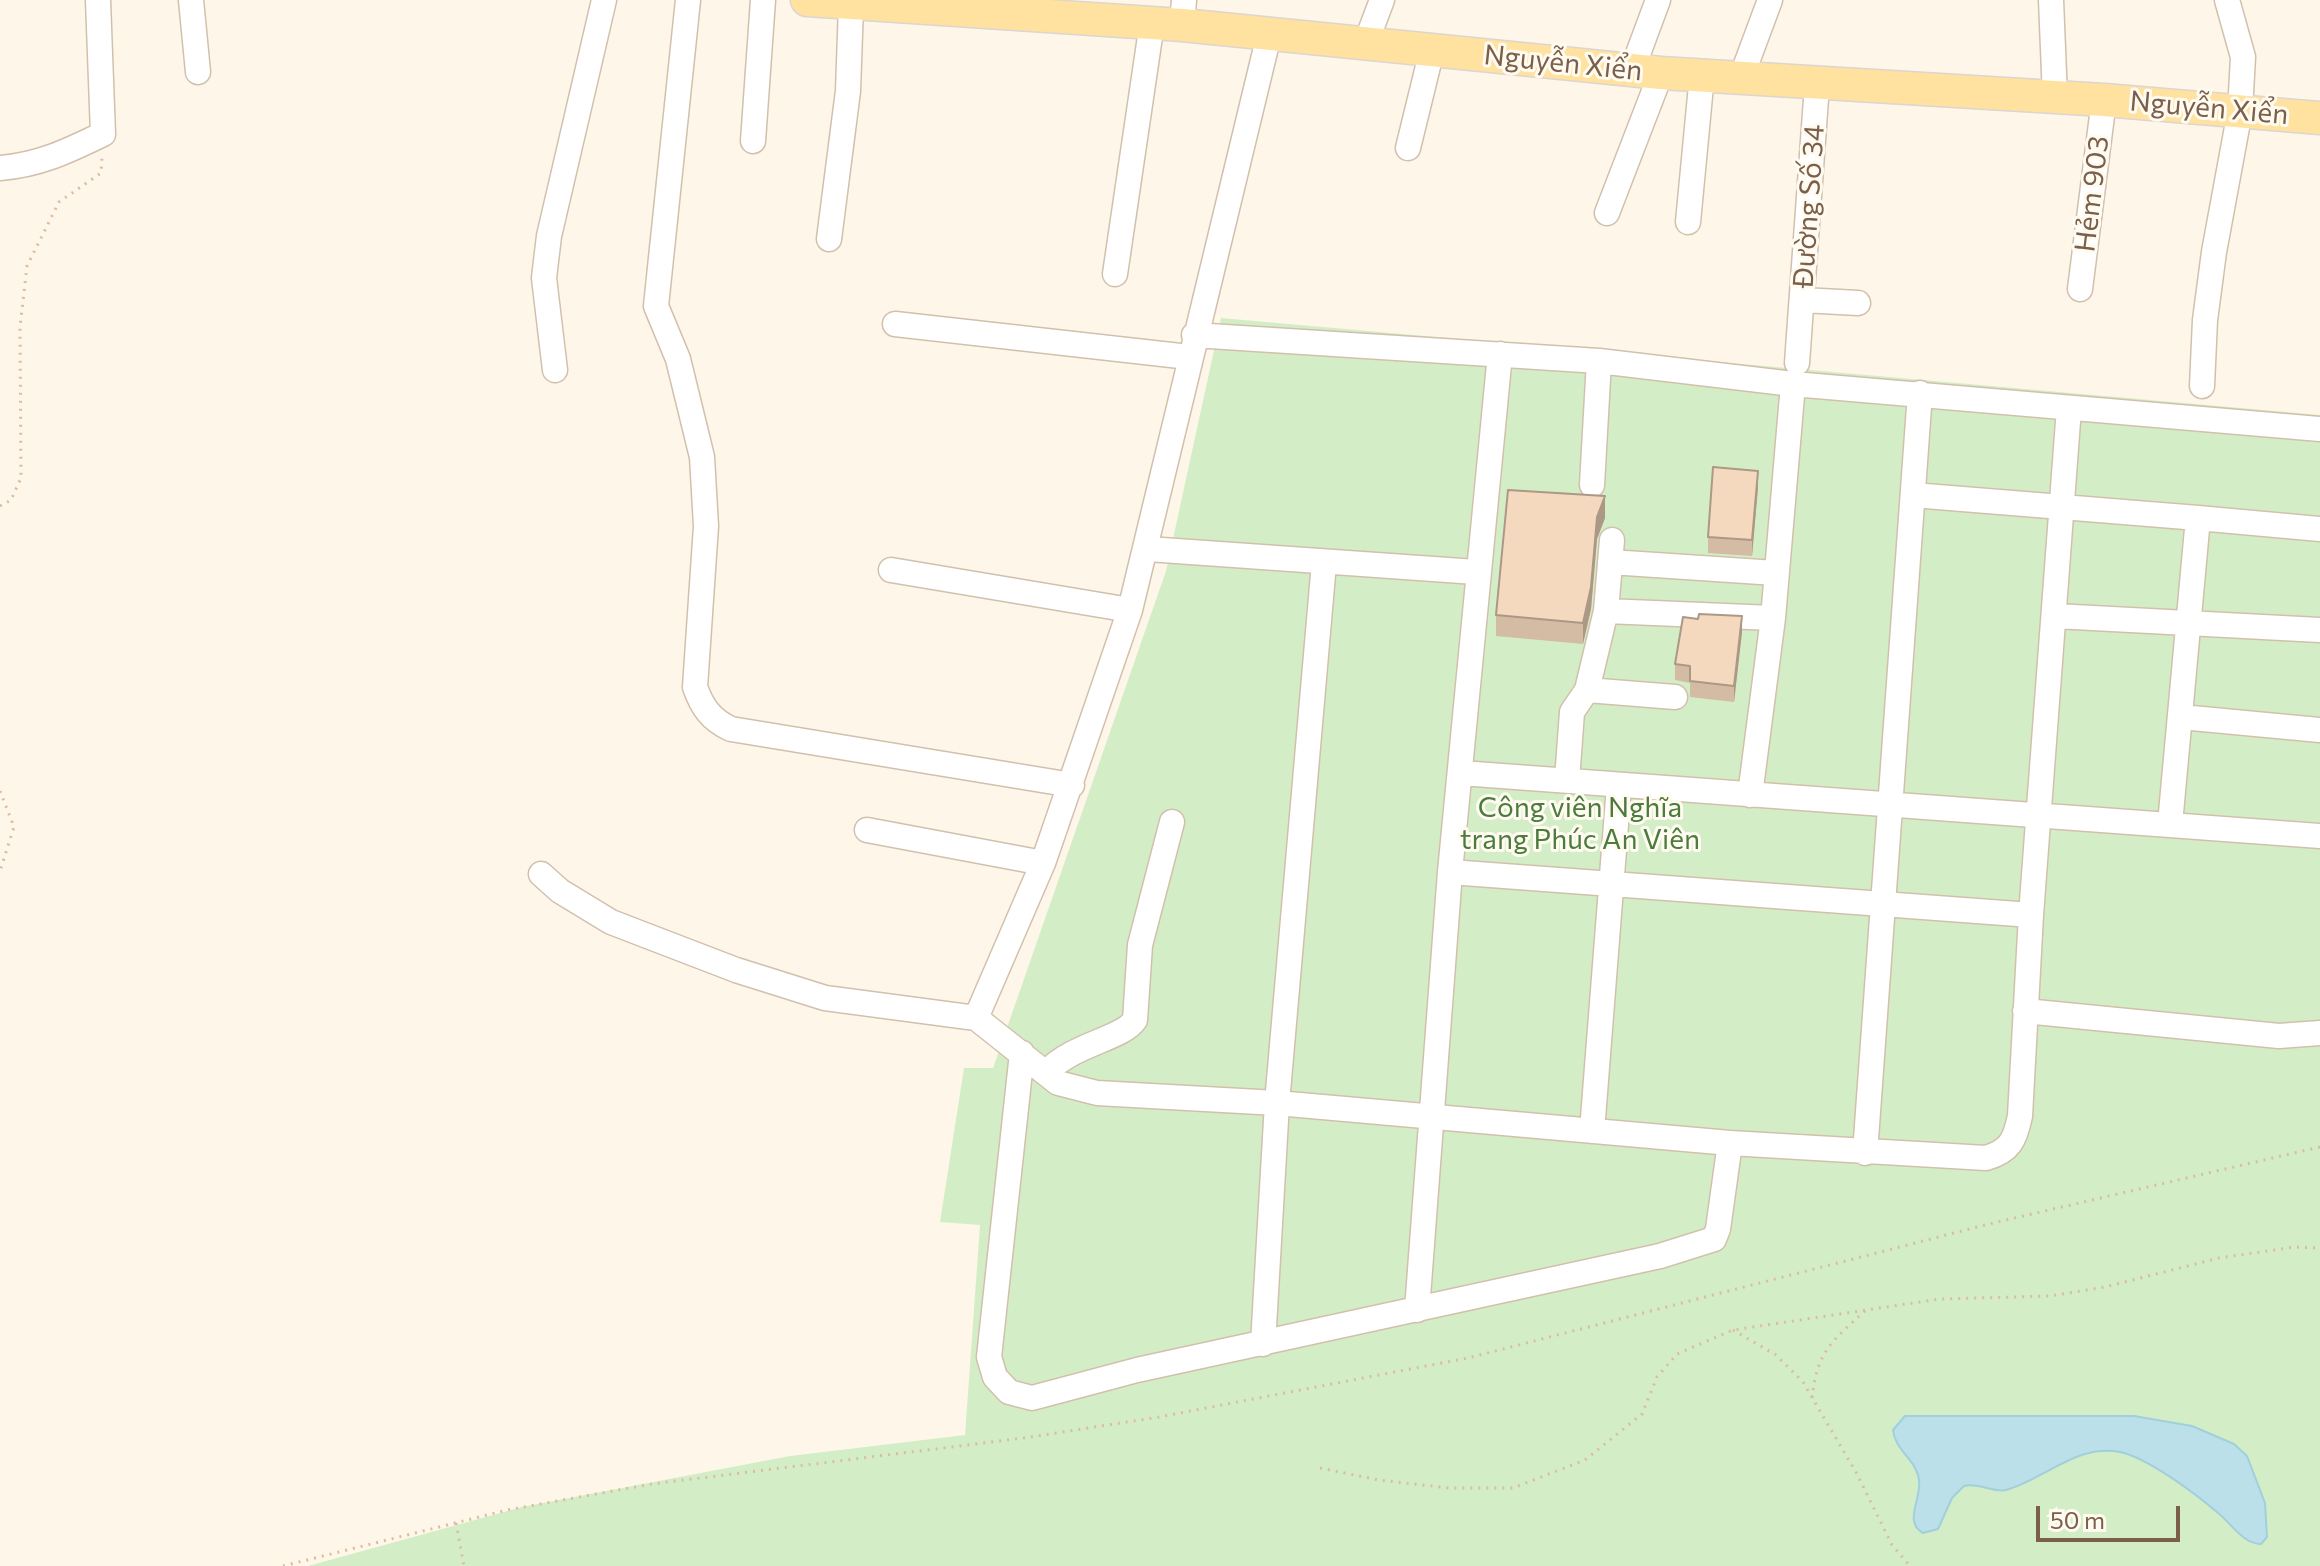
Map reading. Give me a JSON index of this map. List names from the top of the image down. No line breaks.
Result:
{"streets":{"main road":["Nguyễn Xiển"],"street":["Hẻm 903","Đường Số 34"]},"crossings":[["Nguyễn Xiển","Hẻm 903"],["Nguyễn Xiển","Đường Số 34"]],"parks":["Công viên Nghĩa trang Phúc An Viên"],"scale_bar":"50 m"}
